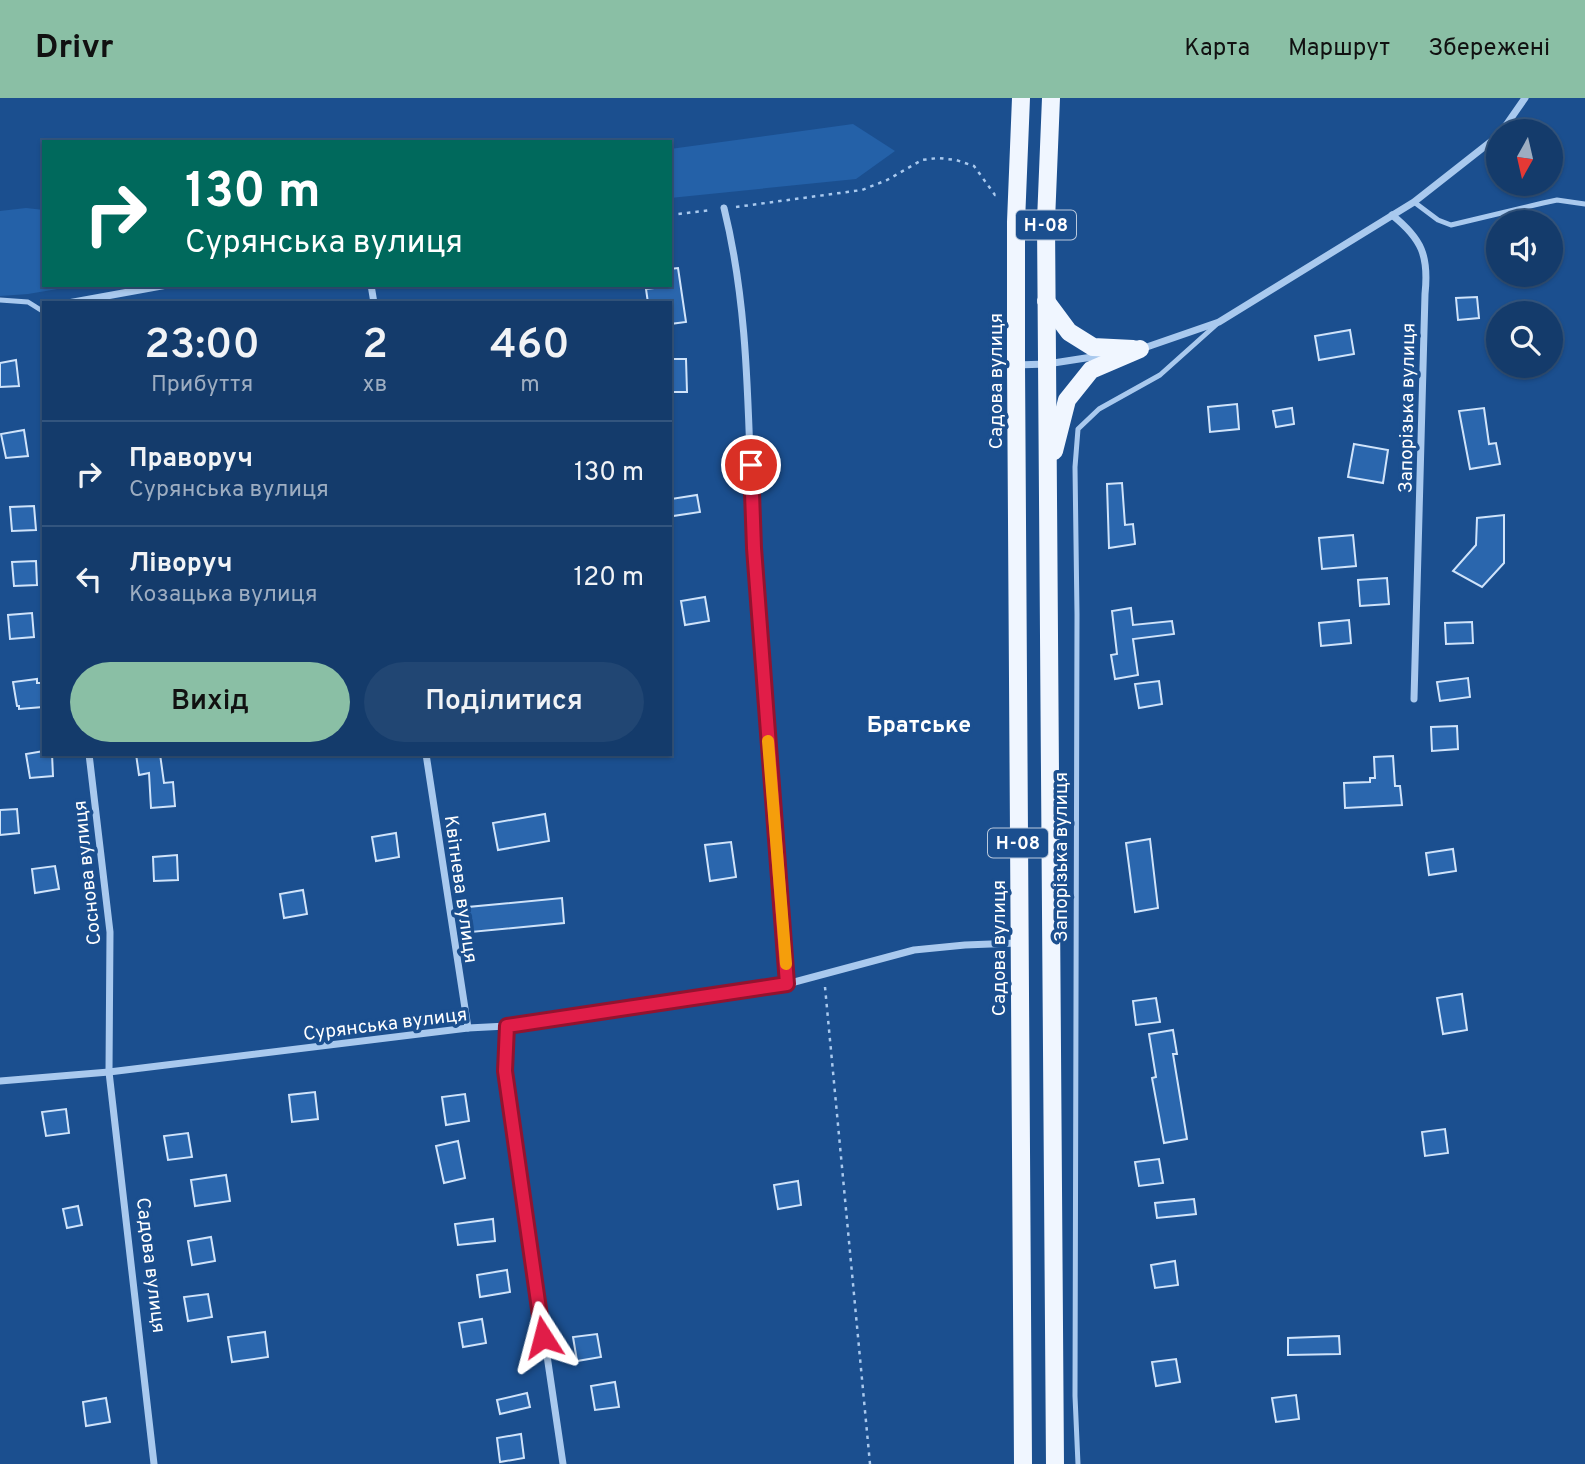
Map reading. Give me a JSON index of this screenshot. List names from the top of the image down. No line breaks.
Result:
{"streets":{"main road":["Н-08","Садова вулиця"],"street":["Запорізька вулиця","Соснова вулиця","Квітнева вулиця","Сурянська вулиця"]},"crossings":[["Н-08","Садова вулиця"],["Садова вулиця","Соснова вулиця"],["Садова вулиця","Сурянська вулиця"],["Соснова вулиця","Сурянська вулиця"],["Квітнева вулиця","Сурянська вулиця"]],"districts":["Братське"],"north":"bottom","page":{"header":"Drivr","nav":["Карта","Маршрут","Збережені"],"turn":["130 m","Сурянська вулиця"],"eta":["23:00","Прибуття","2","хв","460","m"],"list":[{"name":"Праворуч","note":"Сурянська вулиця","value":"130 m"},{"name":"Ліворуч","note":"Козацька вулиця","value":"120 m"}],"buttons":["Вихід","Поділитися"]}}
